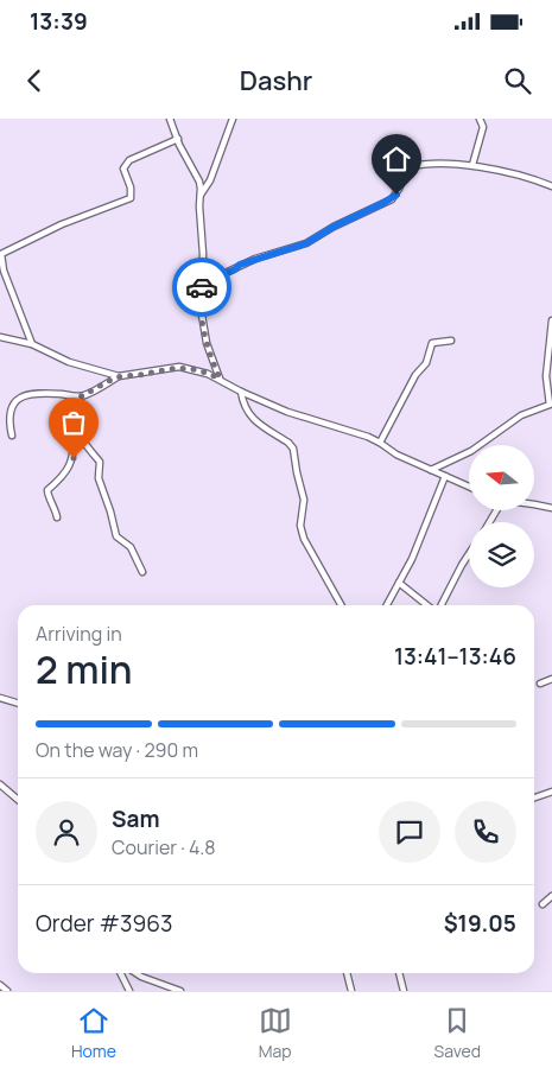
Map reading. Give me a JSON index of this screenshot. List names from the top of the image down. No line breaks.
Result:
{"north":"left","page":{"status":"13:39","header":"Dashr","heading":["2 min","Arriving in","13:41–13:46"],"panel":["Sam","Courier · 4.8","Order #3963","$19.05"],"bar":"On the way · 290 m","tabs":["Home","Map","Saved"]}}
